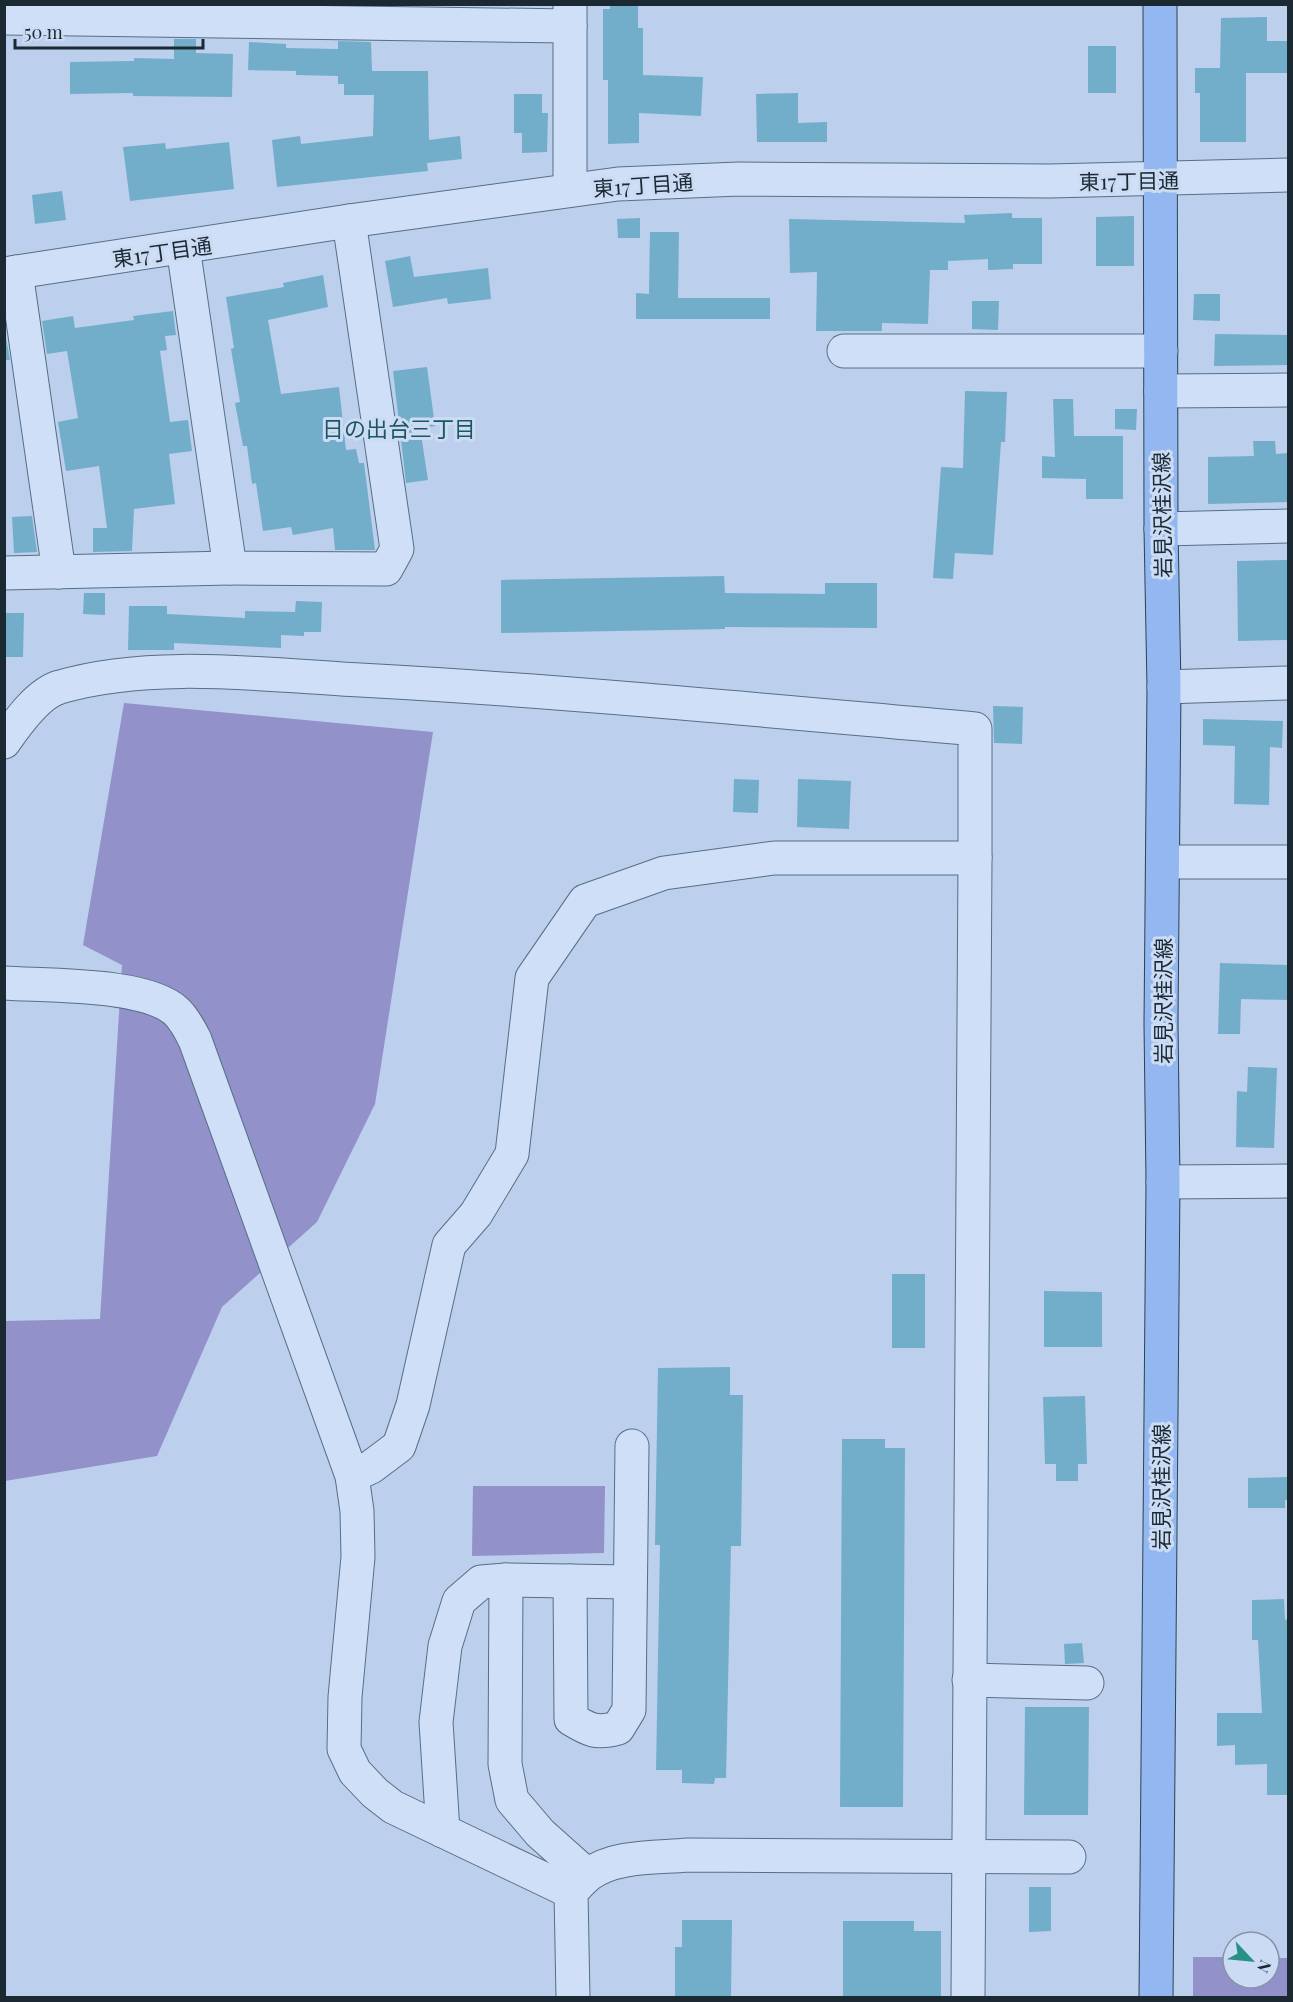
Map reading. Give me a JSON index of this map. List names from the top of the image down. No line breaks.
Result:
{"streets":{"main road":["岩見沢桂沢線"],"street":["東17丁目通"]},"crossings":[["東17丁目通","岩見沢桂沢線"]],"districts":["日の出台三丁目"],"scale_bar":"50 m","north":"bottom right"}
